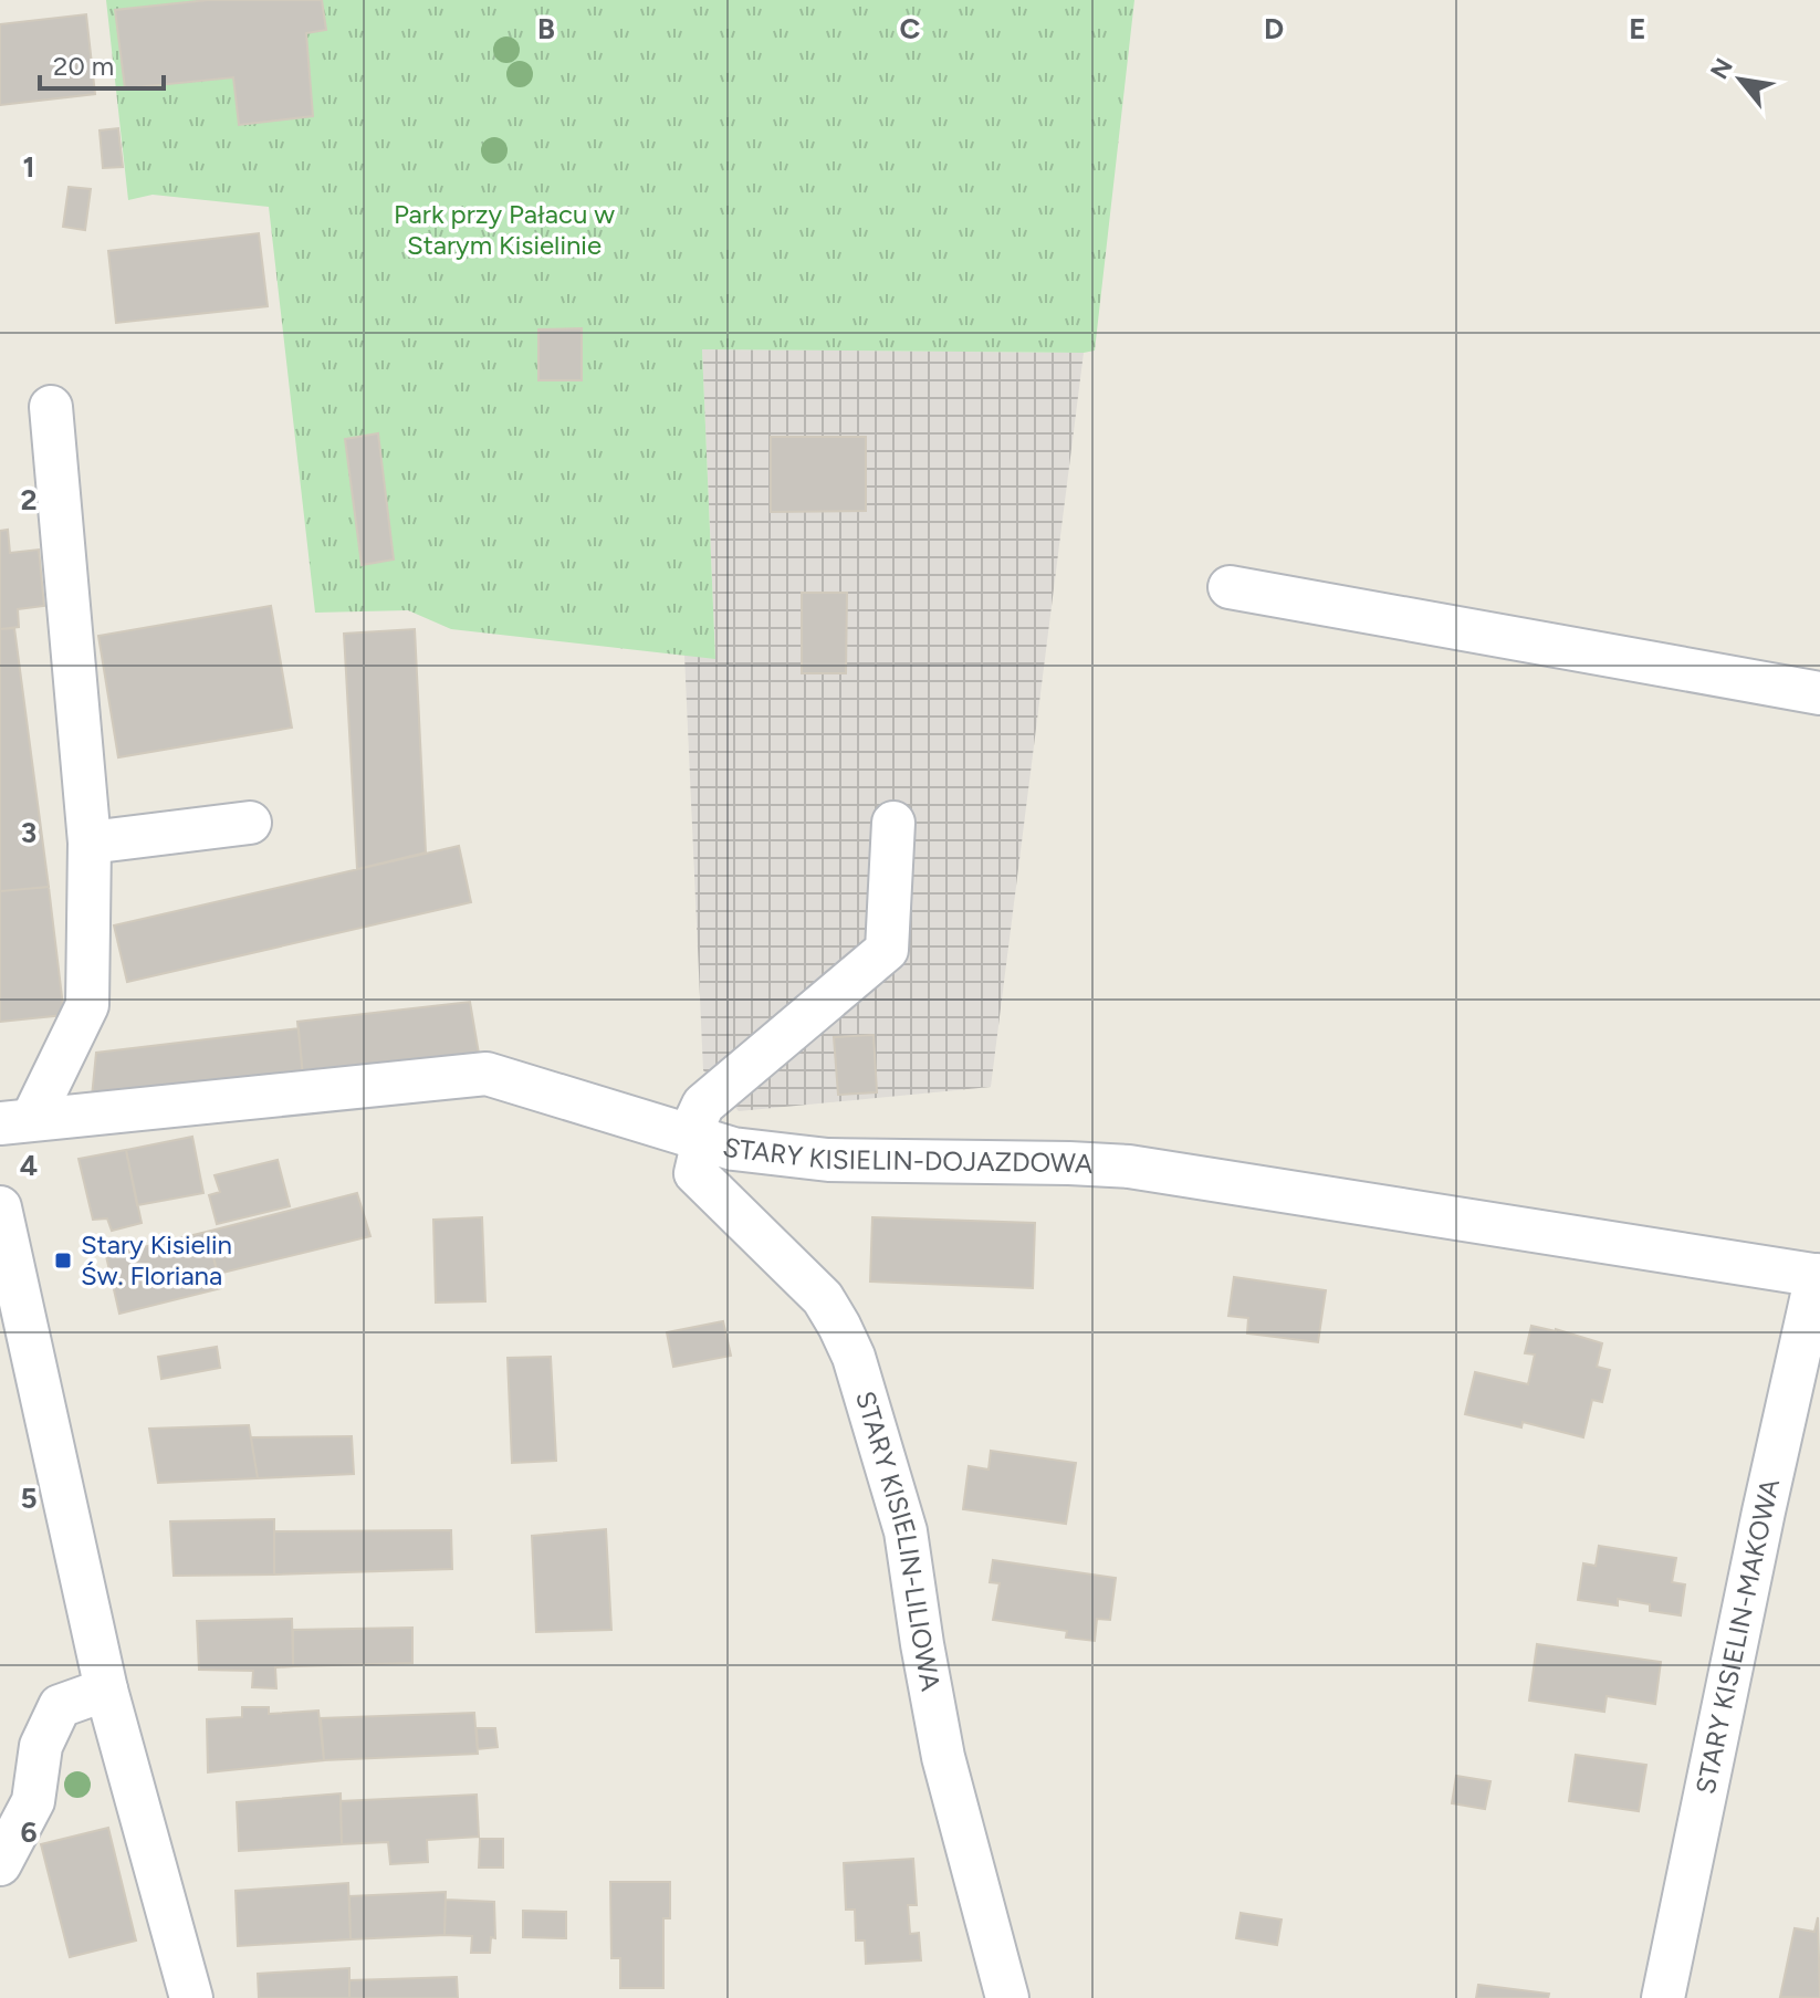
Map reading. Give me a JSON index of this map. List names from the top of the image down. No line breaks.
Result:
{"streets":{"street":["STARY KISIELIN-DOJAZDOWA","STARY KISIELIN-LILIOWA","STARY KISIELIN-MAKOWA"]},"crossings":[["STARY KISIELIN-DOJAZDOWA","STARY KISIELIN-LILIOWA"],["STARY KISIELIN-DOJAZDOWA","STARY KISIELIN-MAKOWA"]],"parks":["Park przy Pałacu w Starym Kisielinie"],"places":{"transit":["Stary Kisielin Św. Floriana"]},"scale_bar":"20 m","north":"top left","grid":{"columns":["B","C","D","E"],"rows":["1","2","3","4","5","6"]}}
